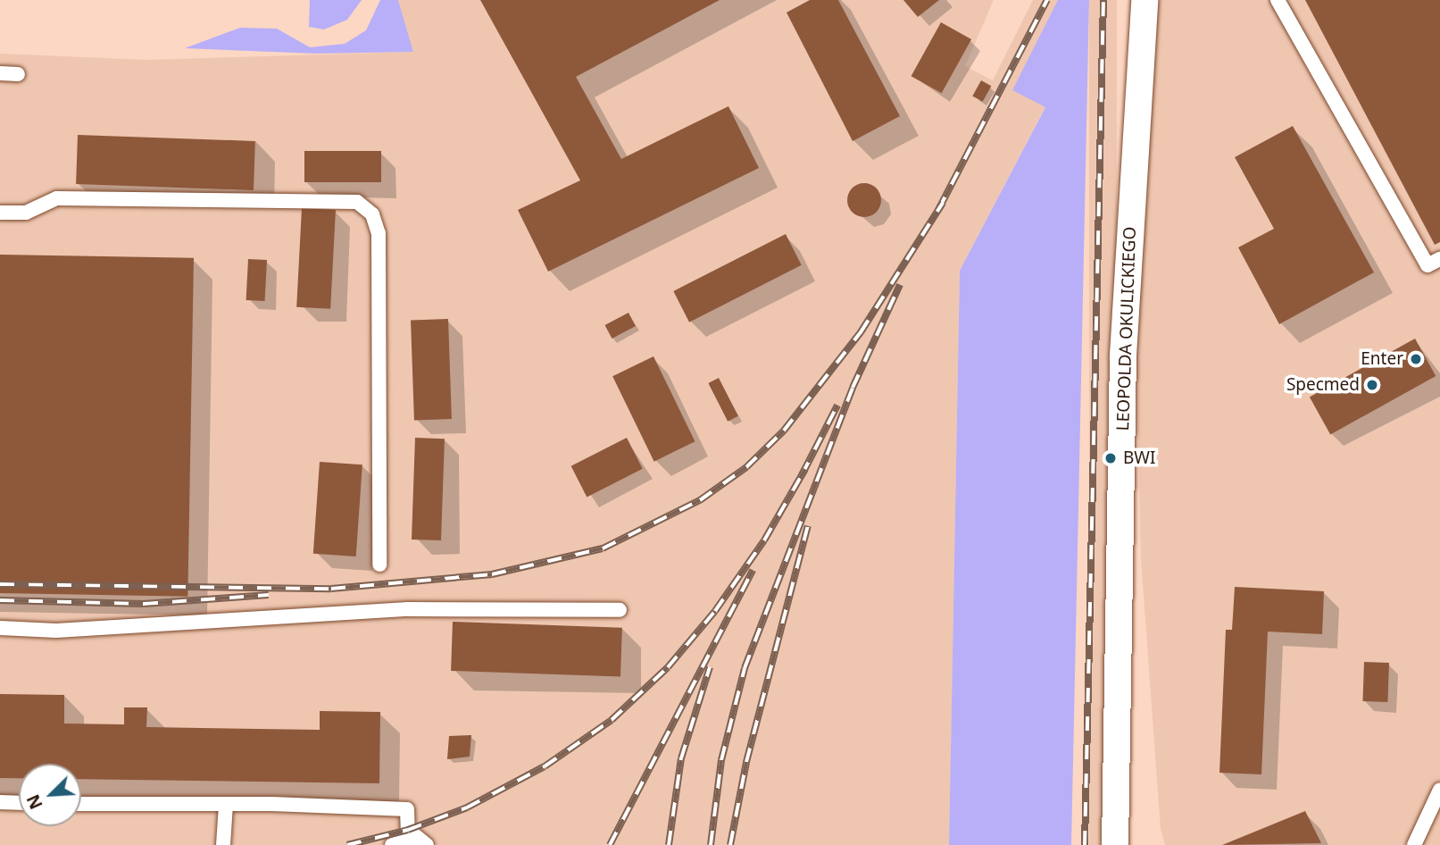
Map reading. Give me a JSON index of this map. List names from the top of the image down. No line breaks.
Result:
{"streets":{"street":["LEOPOLDA OKULICKIEGO"]},"places":["Enter","Specmed","BWI"],"north":"bottom left"}
